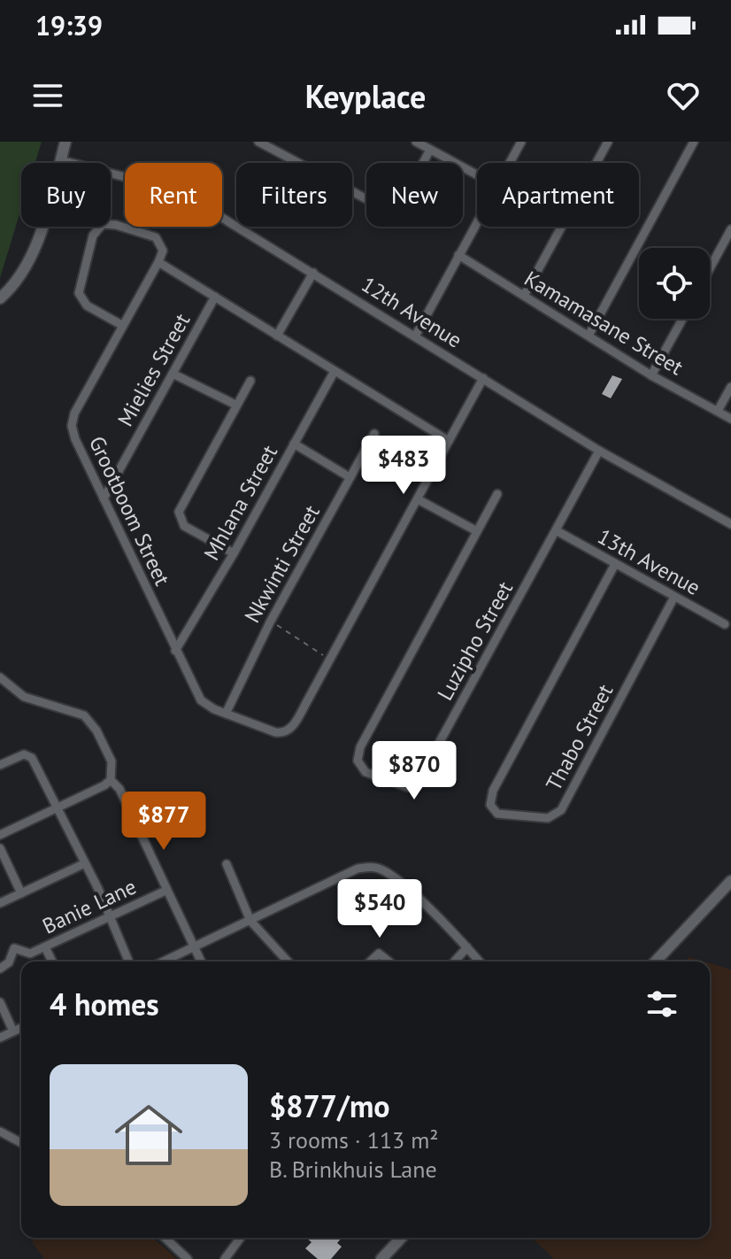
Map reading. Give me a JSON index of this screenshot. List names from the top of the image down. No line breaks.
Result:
{"streets":{"street":["12th Avenue","Kamamasane Street","Mielies Street","Mhlana Street","Grootboom Street","13th Avenue","Nkwinti Street","Luzipho Street","Thabo Street","Banie Lane"]},"crossings":[["12th Avenue","Grootboom Street"],["12th Avenue","Luzipho Street"],["Mielies Street","Grootboom Street"],["Mhlana Street","Grootboom Street"],["Grootboom Street","Nkwinti Street"],["13th Avenue","Luzipho Street"],["13th Avenue","Thabo Street"]],"page":{"status":"19:39","header":"Keyplace","chip":["Buy","Rent","Filters","New","Apartment"],"price":["$483","$870","$877","$540"],"heading":"4 homes","list":[{"name":"$877/mo","note":"3 rooms · 113 m² · B. Brinkhuis Lane"}]}}
